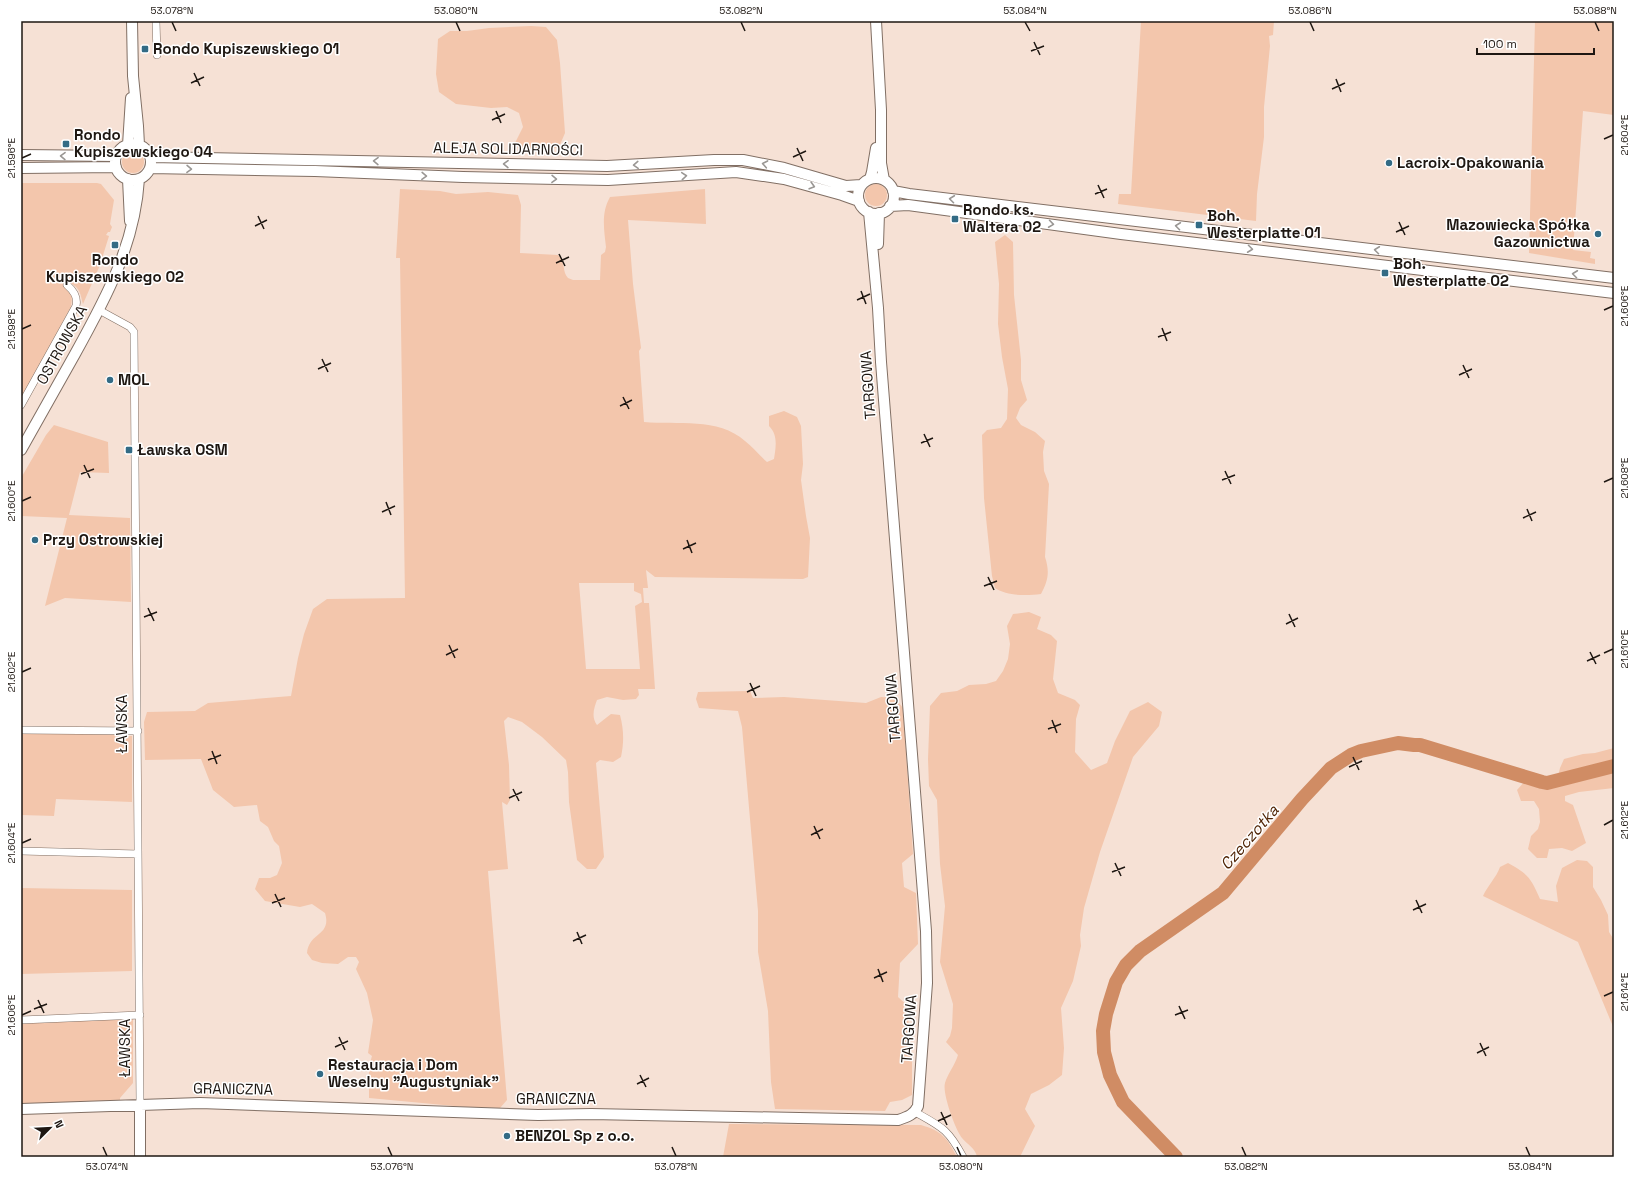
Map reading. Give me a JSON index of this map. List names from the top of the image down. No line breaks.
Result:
{"streets":{"main road":["ALEJA SOLIDARNOŚCI","OSTROWSKA","TARGOWA","ŁAWSKA","GRANICZNA"]},"crossings":[["ALEJA SOLIDARNOŚCI","OSTROWSKA"],["ALEJA SOLIDARNOŚCI","TARGOWA"],["OSTROWSKA","ŁAWSKA"],["TARGOWA","GRANICZNA"],["ŁAWSKA","GRANICZNA"]],"water":["Czeczotka"],"places":{"transit":["Rondo Kupiszewskiego 01","Rondo Kupiszewskiego 04","Rondo ks. Waltera 02","Boh. Westerplatte 01","Rondo Kupiszewskiego 02","Boh. Westerplatte 02","Ławska OSM"],"other":["Lacroix-Opakowania","Mazowiecka Spółka Gazownictwa","MOL","Przy Ostrowskiej","Restauracja i Dom Weselny \"Augustyniak\"","BENZOL Sp z o.o."]},"scale_bar":"100 m","north":"top right","coordinates":["53.078°N","53.080°N","53.082°N","53.084°N","53.086°N","53.088°N","21.604°E","21.596°E","21.606°E","21.598°E","21.608°E","21.600°E","21.610°E","21.602°E","21.612°E","21.614°E","53.074°N","53.076°N"]}
